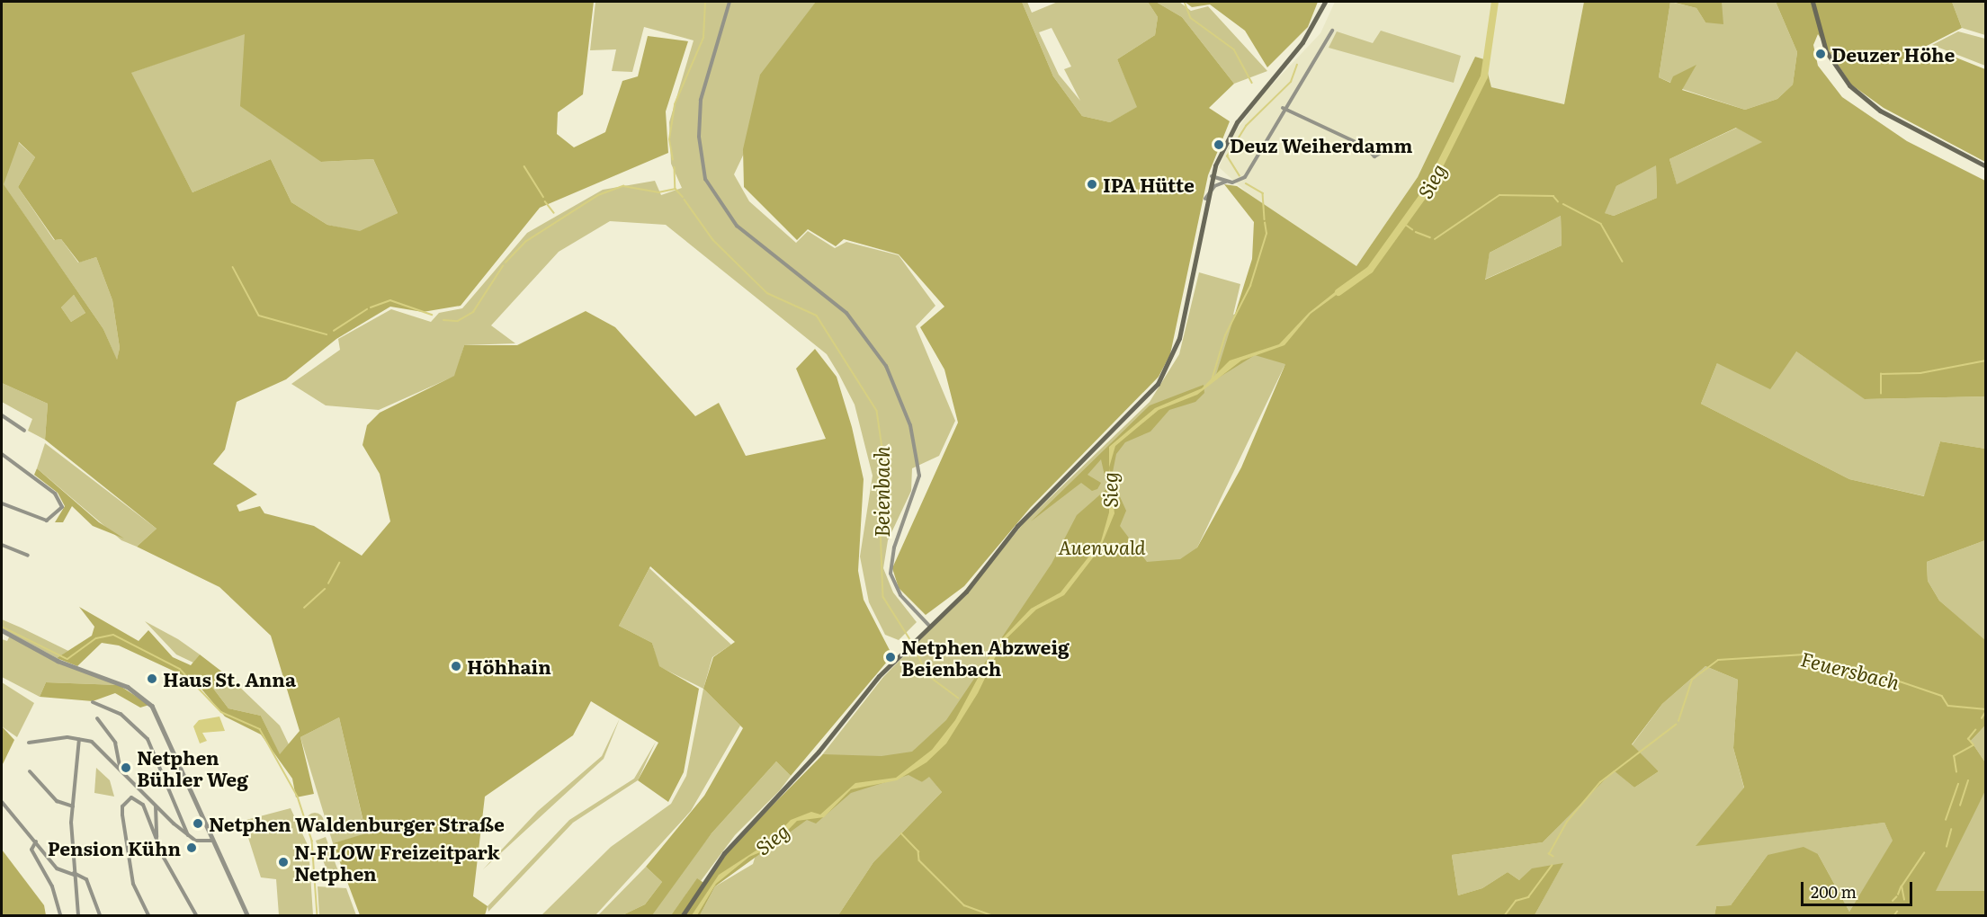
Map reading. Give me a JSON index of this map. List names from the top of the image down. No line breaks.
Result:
{"water":["Sieg","Beienbach","Feuersbach"],"parks":["Auenwald"],"places":["Deuzer Höhe","Deuz Weiherdamm","IPA Hütte","Netphen Abzweig Beienbach","Höhhain","Haus St. Anna","Netphen Bühler Weg","Netphen Waldenburger Straße","Pension Kühn","N-FLOW Freizeitpark Netphen"],"scale_bar":"200 m"}
